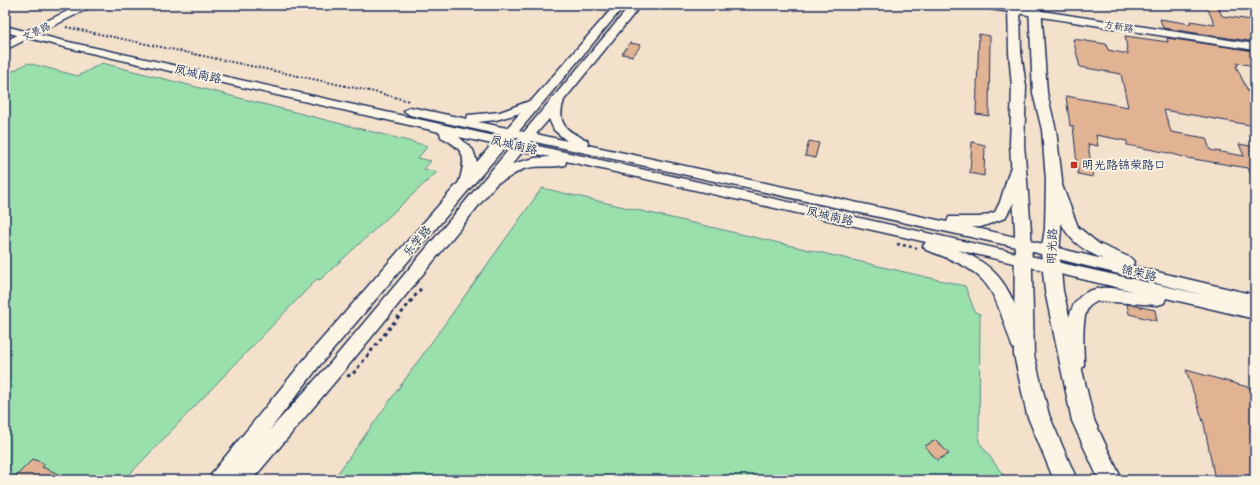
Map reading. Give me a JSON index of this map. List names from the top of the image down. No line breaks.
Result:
{"streets":{"main road":["文景路","明光路"],"street":["方新路","凤城南路","乐学路","锦荣路"]},"crossings":[["方新路","明光路"],["文景路","凤城南路"],["凤城南路","乐学路"],["凤城南路","锦荣路"],["明光路","锦荣路"]],"places":{"transit":["明光路锦荣路口"]}}
